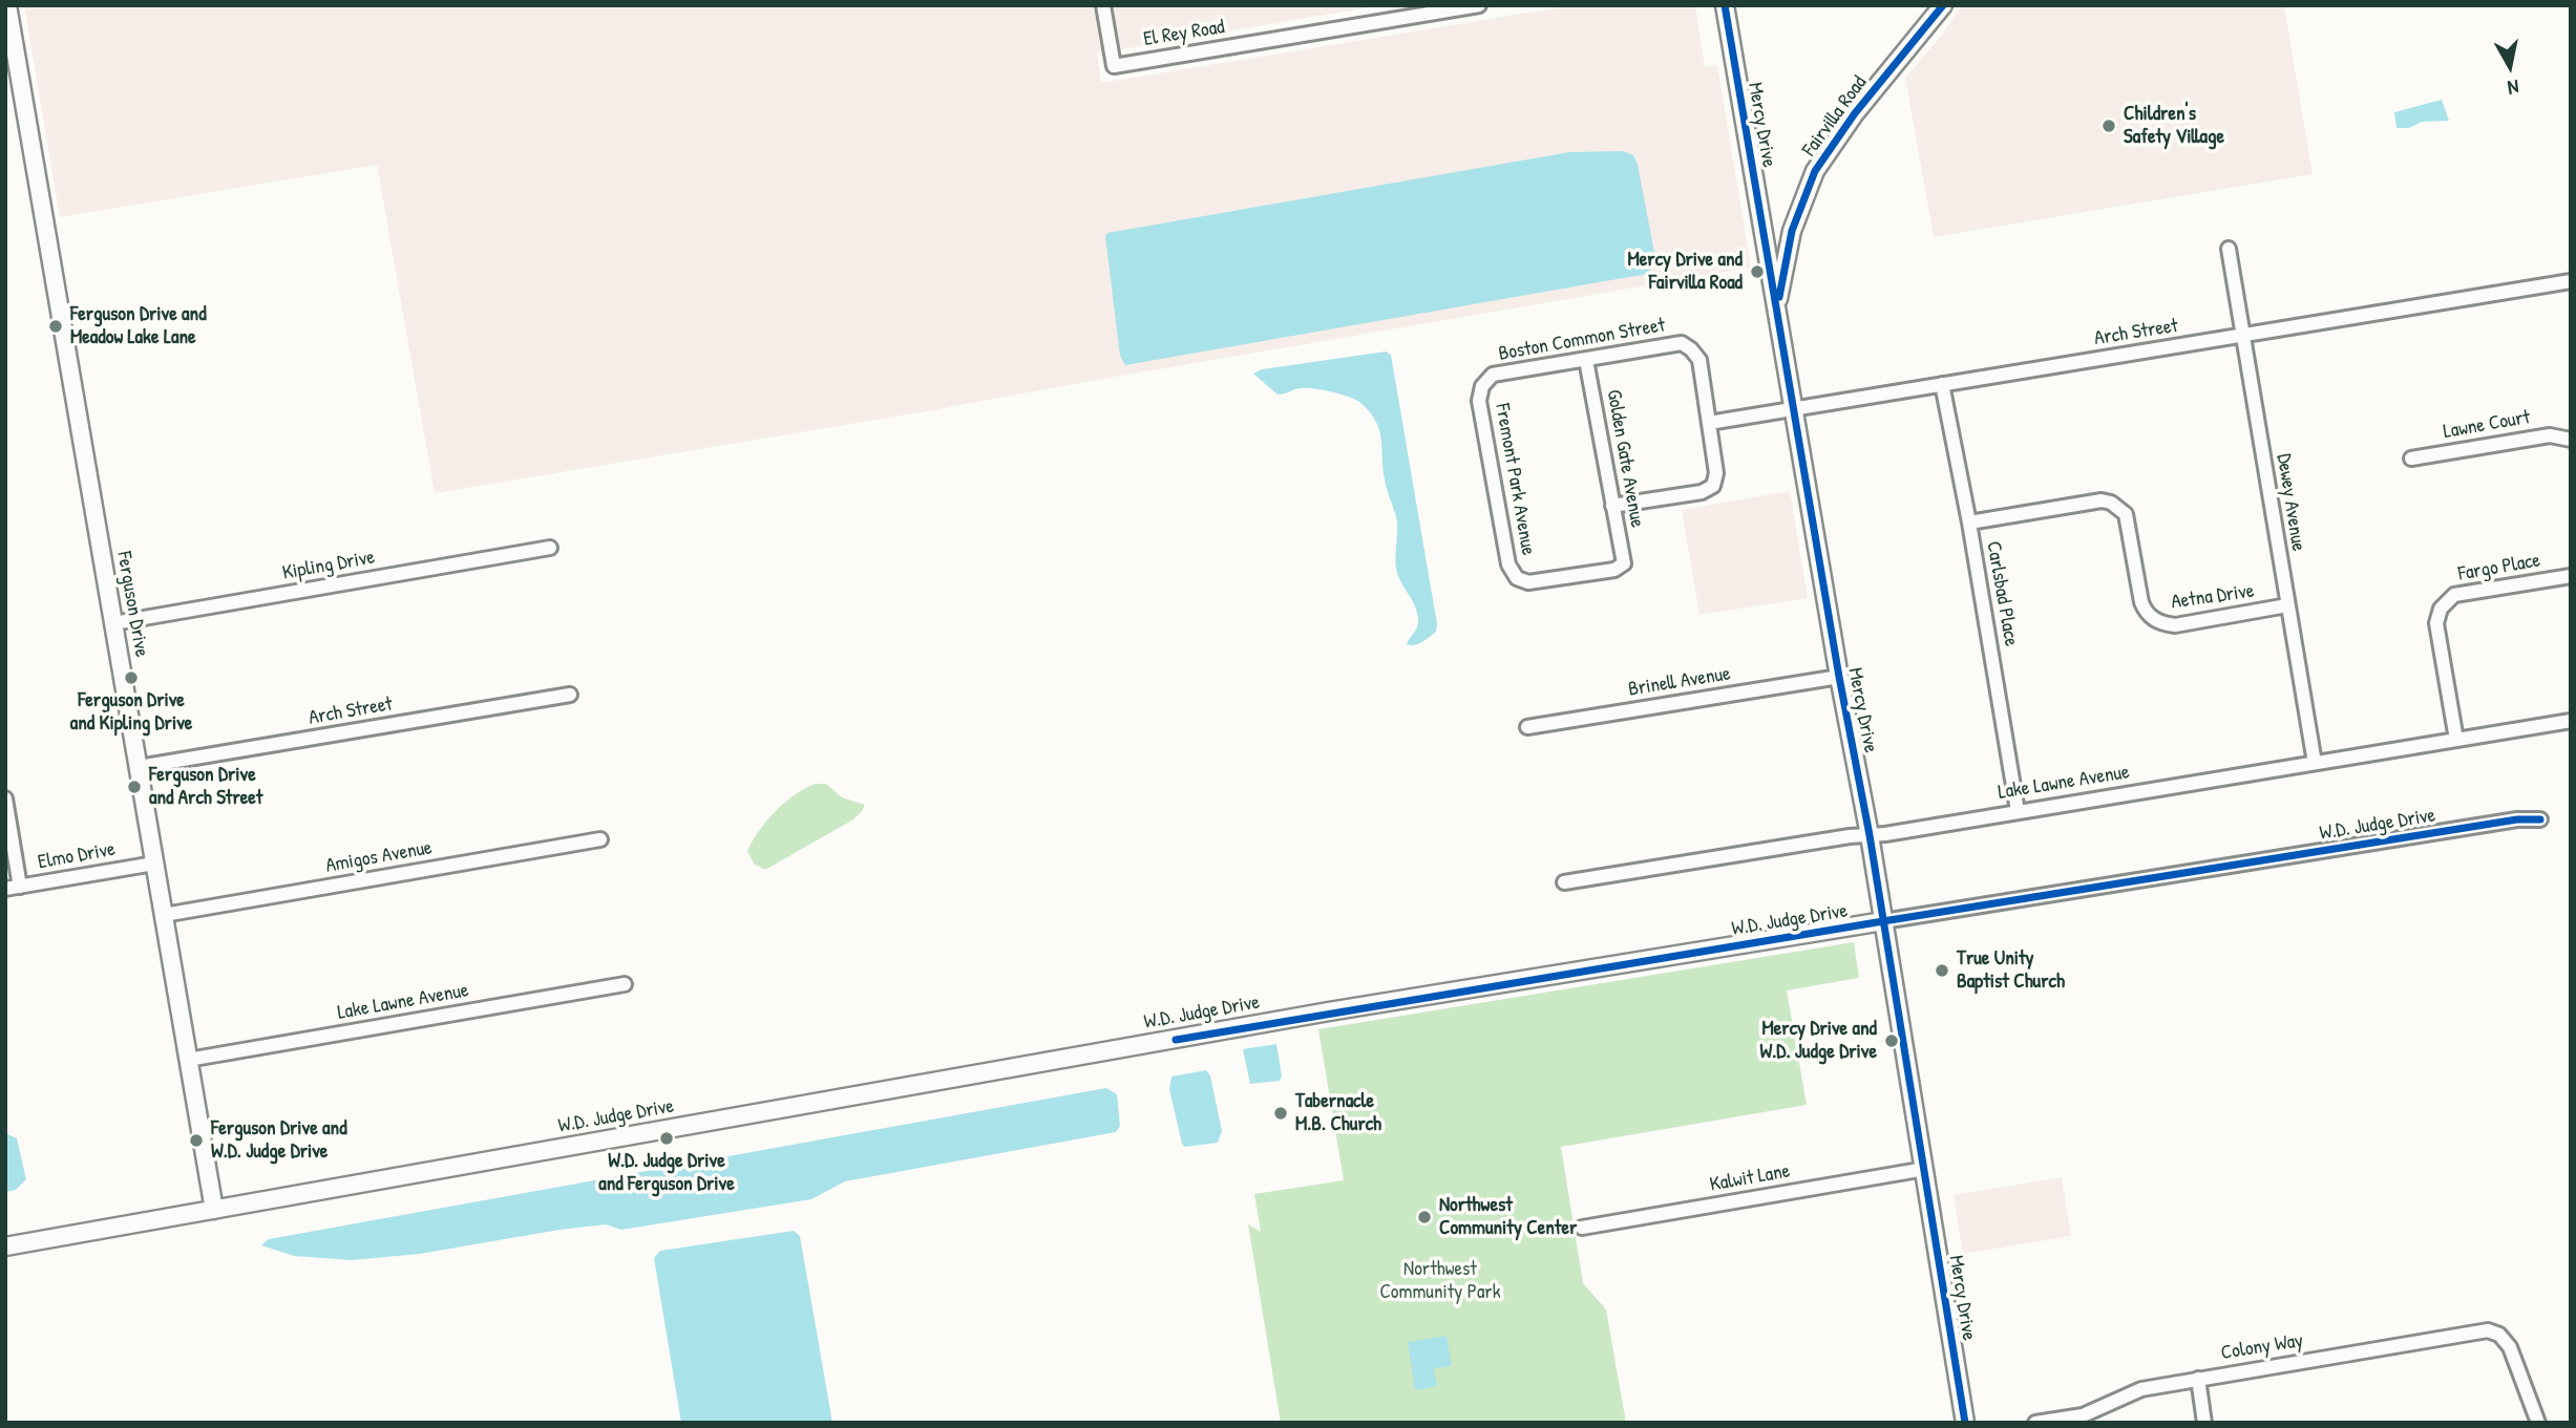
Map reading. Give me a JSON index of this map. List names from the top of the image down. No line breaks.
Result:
{"streets":{"street":["El Rey Road","Fairvilla Road","Mercy Drive","Arch Street","Boston Common Street","Lawne Court","Golden Gate Avenue","Fremont Park Avenue","Dewey Avenue","Kipling Drive","Fargo Place","Carlsbad Place","Aetna Drive","Ferguson Drive","Brinell Avenue","Lake Lawne Avenue","W.D. Judge Drive","Elmo Drive","Amigos Avenue","Kalwit Lane","Colony Way"]},"crossings":[["Fairvilla Road","Mercy Drive"],["Mercy Drive","Arch Street"],["Mercy Drive","Brinell Avenue"],["Mercy Drive","Lake Lawne Avenue"],["Mercy Drive","W.D. Judge Drive"],["Mercy Drive","Kalwit Lane"],["Arch Street","Boston Common Street"],["Arch Street","Dewey Avenue"],["Arch Street","Carlsbad Place"],["Arch Street","Ferguson Drive"],["Boston Common Street","Golden Gate Avenue"],["Boston Common Street","Fremont Park Avenue"],["Golden Gate Avenue","Fremont Park Avenue"],["Dewey Avenue","Aetna Drive"],["Dewey Avenue","Lake Lawne Avenue"],["Kipling Drive","Ferguson Drive"],["Fargo Place","Lake Lawne Avenue"],["Carlsbad Place","Aetna Drive"],["Carlsbad Place","Lake Lawne Avenue"],["Ferguson Drive","Lake Lawne Avenue"],["Ferguson Drive","W.D. Judge Drive"],["Ferguson Drive","Elmo Drive"],["Ferguson Drive","Amigos Avenue"]],"parks":["Northwest Community Park"],"places":["Children's Safety Village","Mercy Drive and Fairvilla Road","Ferguson Drive and Meadow Lake Lane","Ferguson Drive and Kipling Drive","Ferguson Drive and Arch Street","True Unity Baptist Church","Mercy Drive and W.D. Judge Drive","Tabernacle M.B. Church","W.D. Judge Drive and Ferguson Drive","Ferguson Drive and W.D. Judge Drive","Northwest Community Center"],"north":"bottom"}
